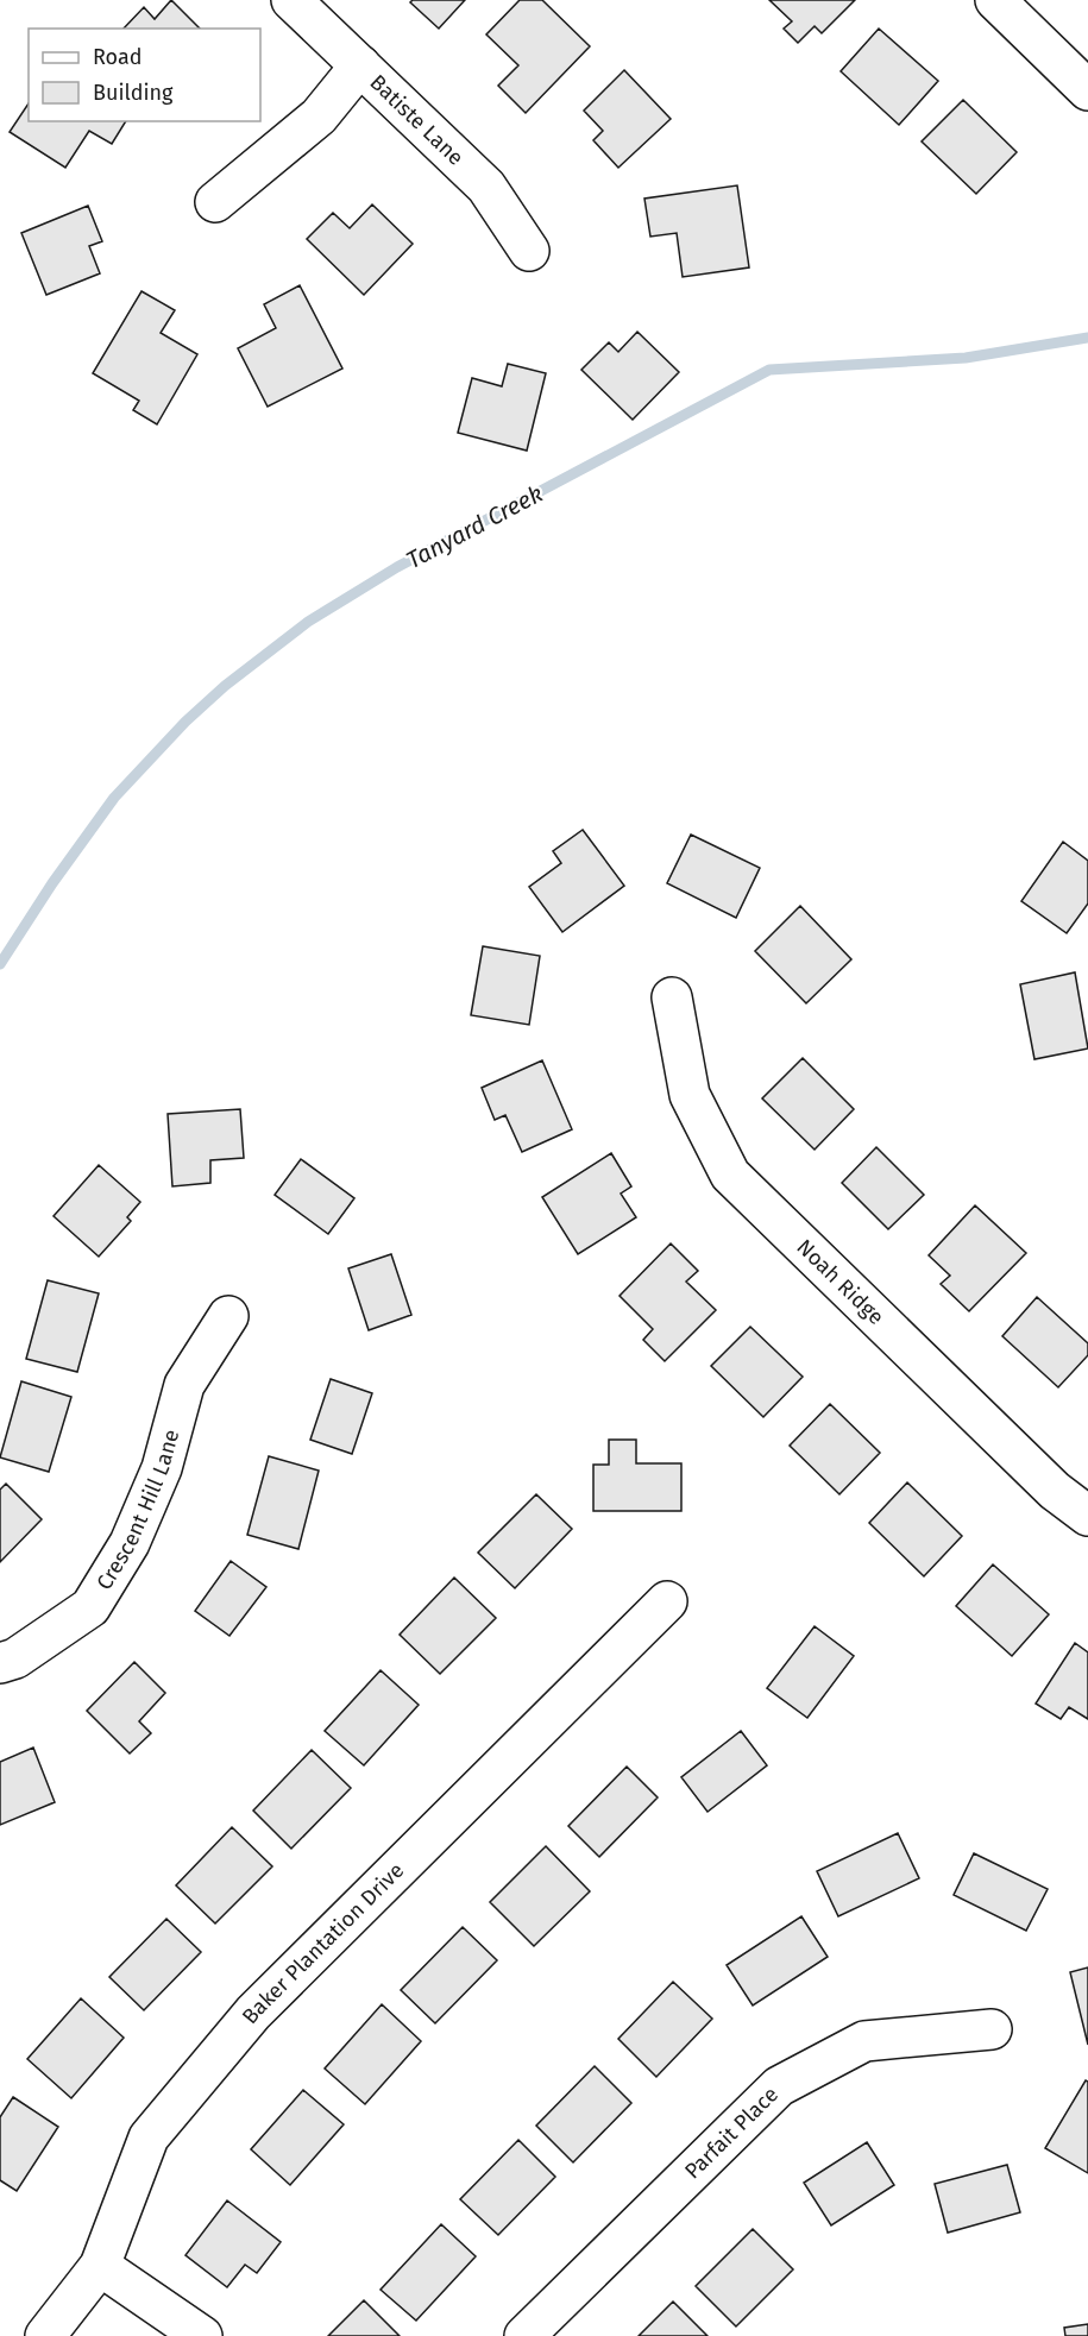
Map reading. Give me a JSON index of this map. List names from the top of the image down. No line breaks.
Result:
{"streets":{"street":["Batiste Lane","Noah Ridge","Crescent Hill Lane","Baker Plantation Drive","Parfait Place"]},"water":["Tanyard Creek"],"legend":["Road","Building"]}
